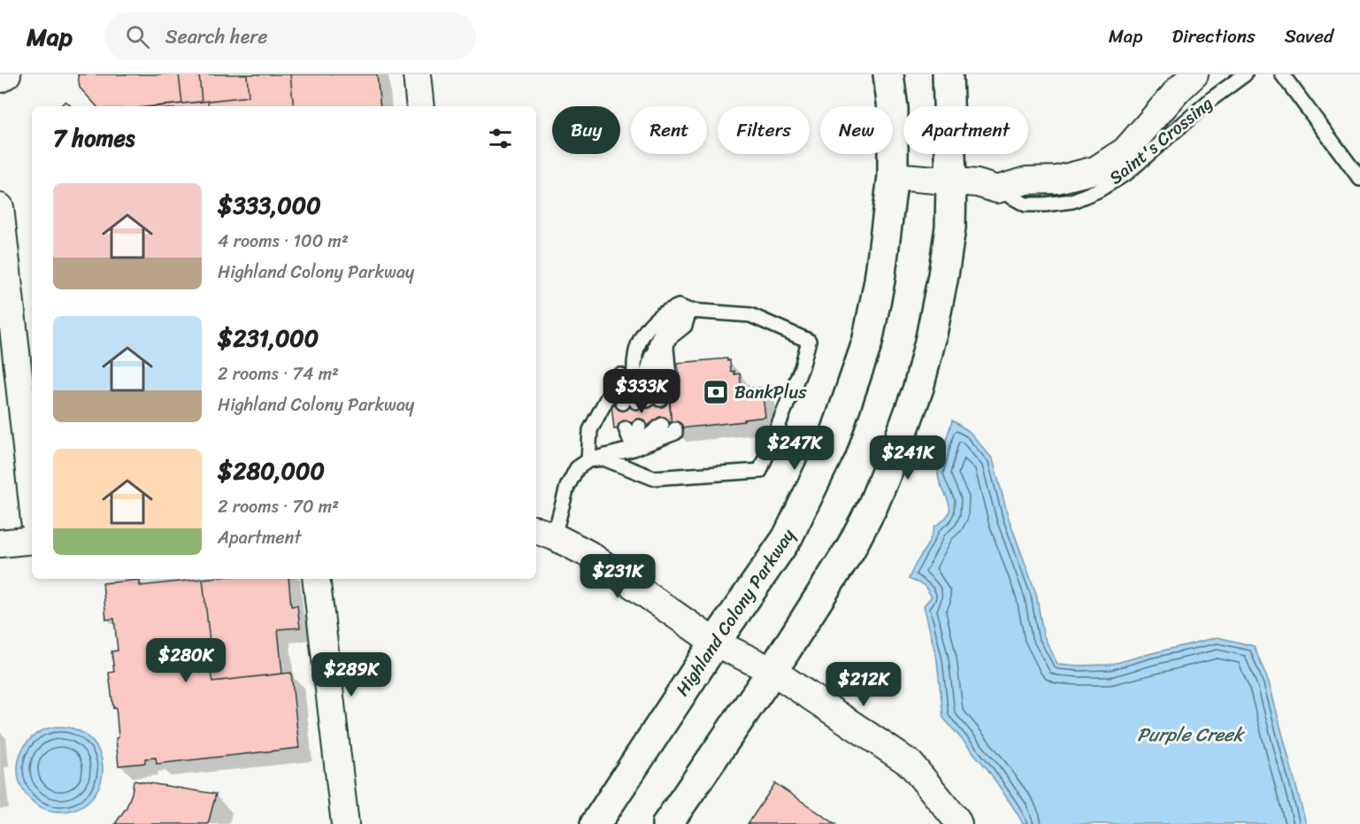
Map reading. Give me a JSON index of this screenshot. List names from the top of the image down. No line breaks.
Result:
{"streets":{"street":["Saint's Crossing","Highland Colony Parkway"]},"water":["Purple Creek"],"places":{"bank":["BankPlus"]},"page":{"header":"Map","search":"Search here","nav":["Map","Directions","Saved"],"chip":["Buy","Rent","Filters","New","Apartment"],"heading":"7 homes","list":[{"name":"$333,000","note":"4 rooms · 100 m² · Highland Colony Parkway"},{"name":"$231,000","note":"2 rooms · 74 m² · Highland Colony Parkway"},{"name":"$280,000","note":"2 rooms · 70 m² · Apartment"}],"price":["$333K","$247K","$241K","$231K","$280K","$289K","$212K"]}}
